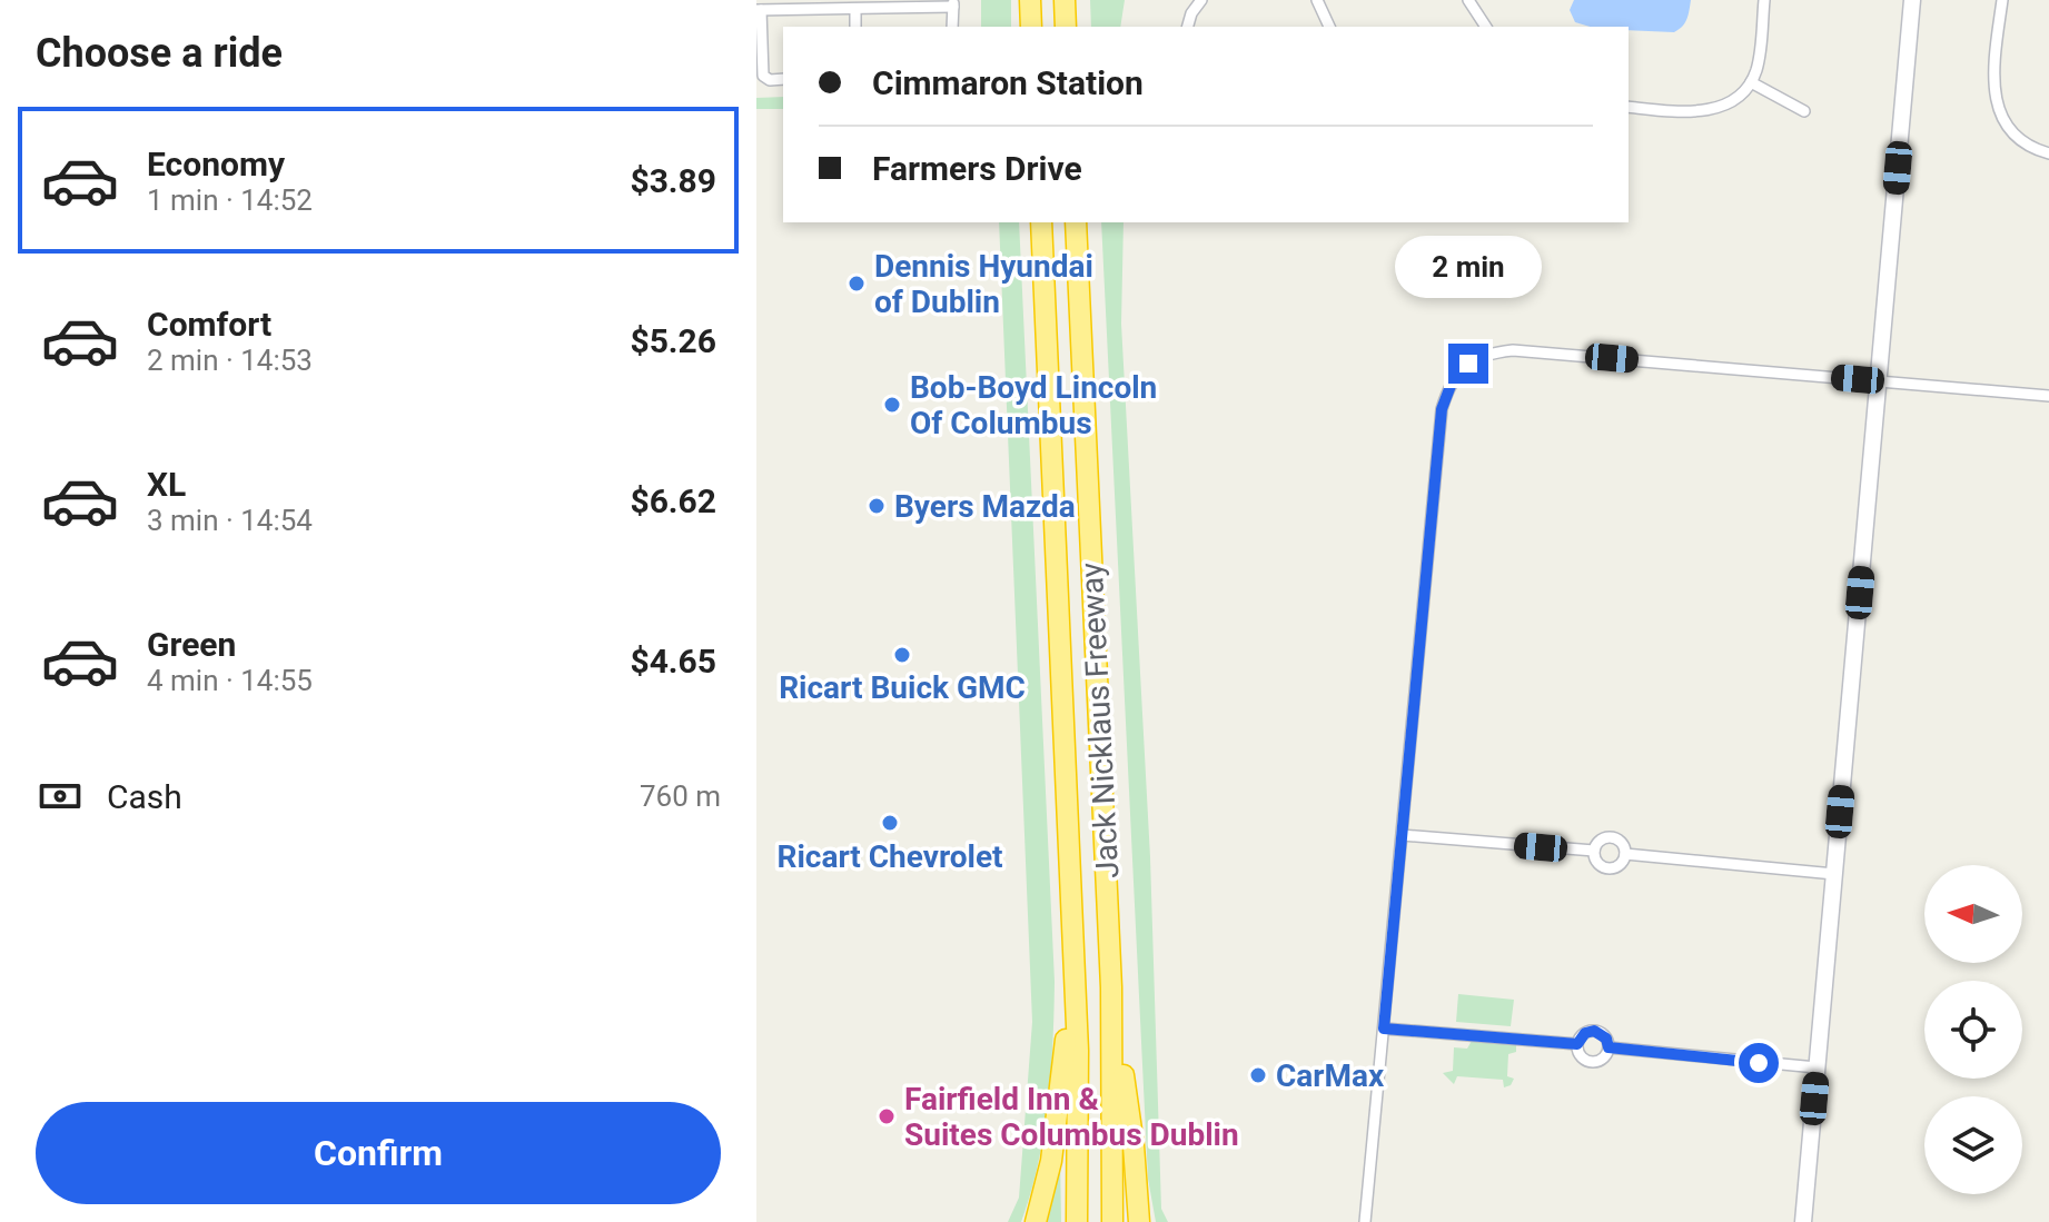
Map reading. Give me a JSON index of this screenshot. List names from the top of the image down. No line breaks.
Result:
{"streets":{"highway":["Jack Nicklaus Freeway"]},"places":["Dennis Hyundai of Dublin","Bob-Boyd Lincoln Of Columbus","Byers Mazda","Ricart Buick GMC","Ricart Chevrolet","CarMax","Fairfield Inn & Suites Columbus Dublin"],"north":"left","page":{"heading":"Choose a ride","banner":["Cimmaron Station","Farmers Drive"],"list":[{"name":"Economy","note":"1 min · 14:52","value":"$3.89"},{"name":"Comfort","note":"2 min · 14:53","value":"$5.26"},{"name":"XL","note":"3 min · 14:54","value":"$6.62"},{"name":"Green","note":"4 min · 14:55","value":"$4.65"}],"bubble":"2 min","pay":["Cash","760 m"],"buttons":"Confirm"}}
